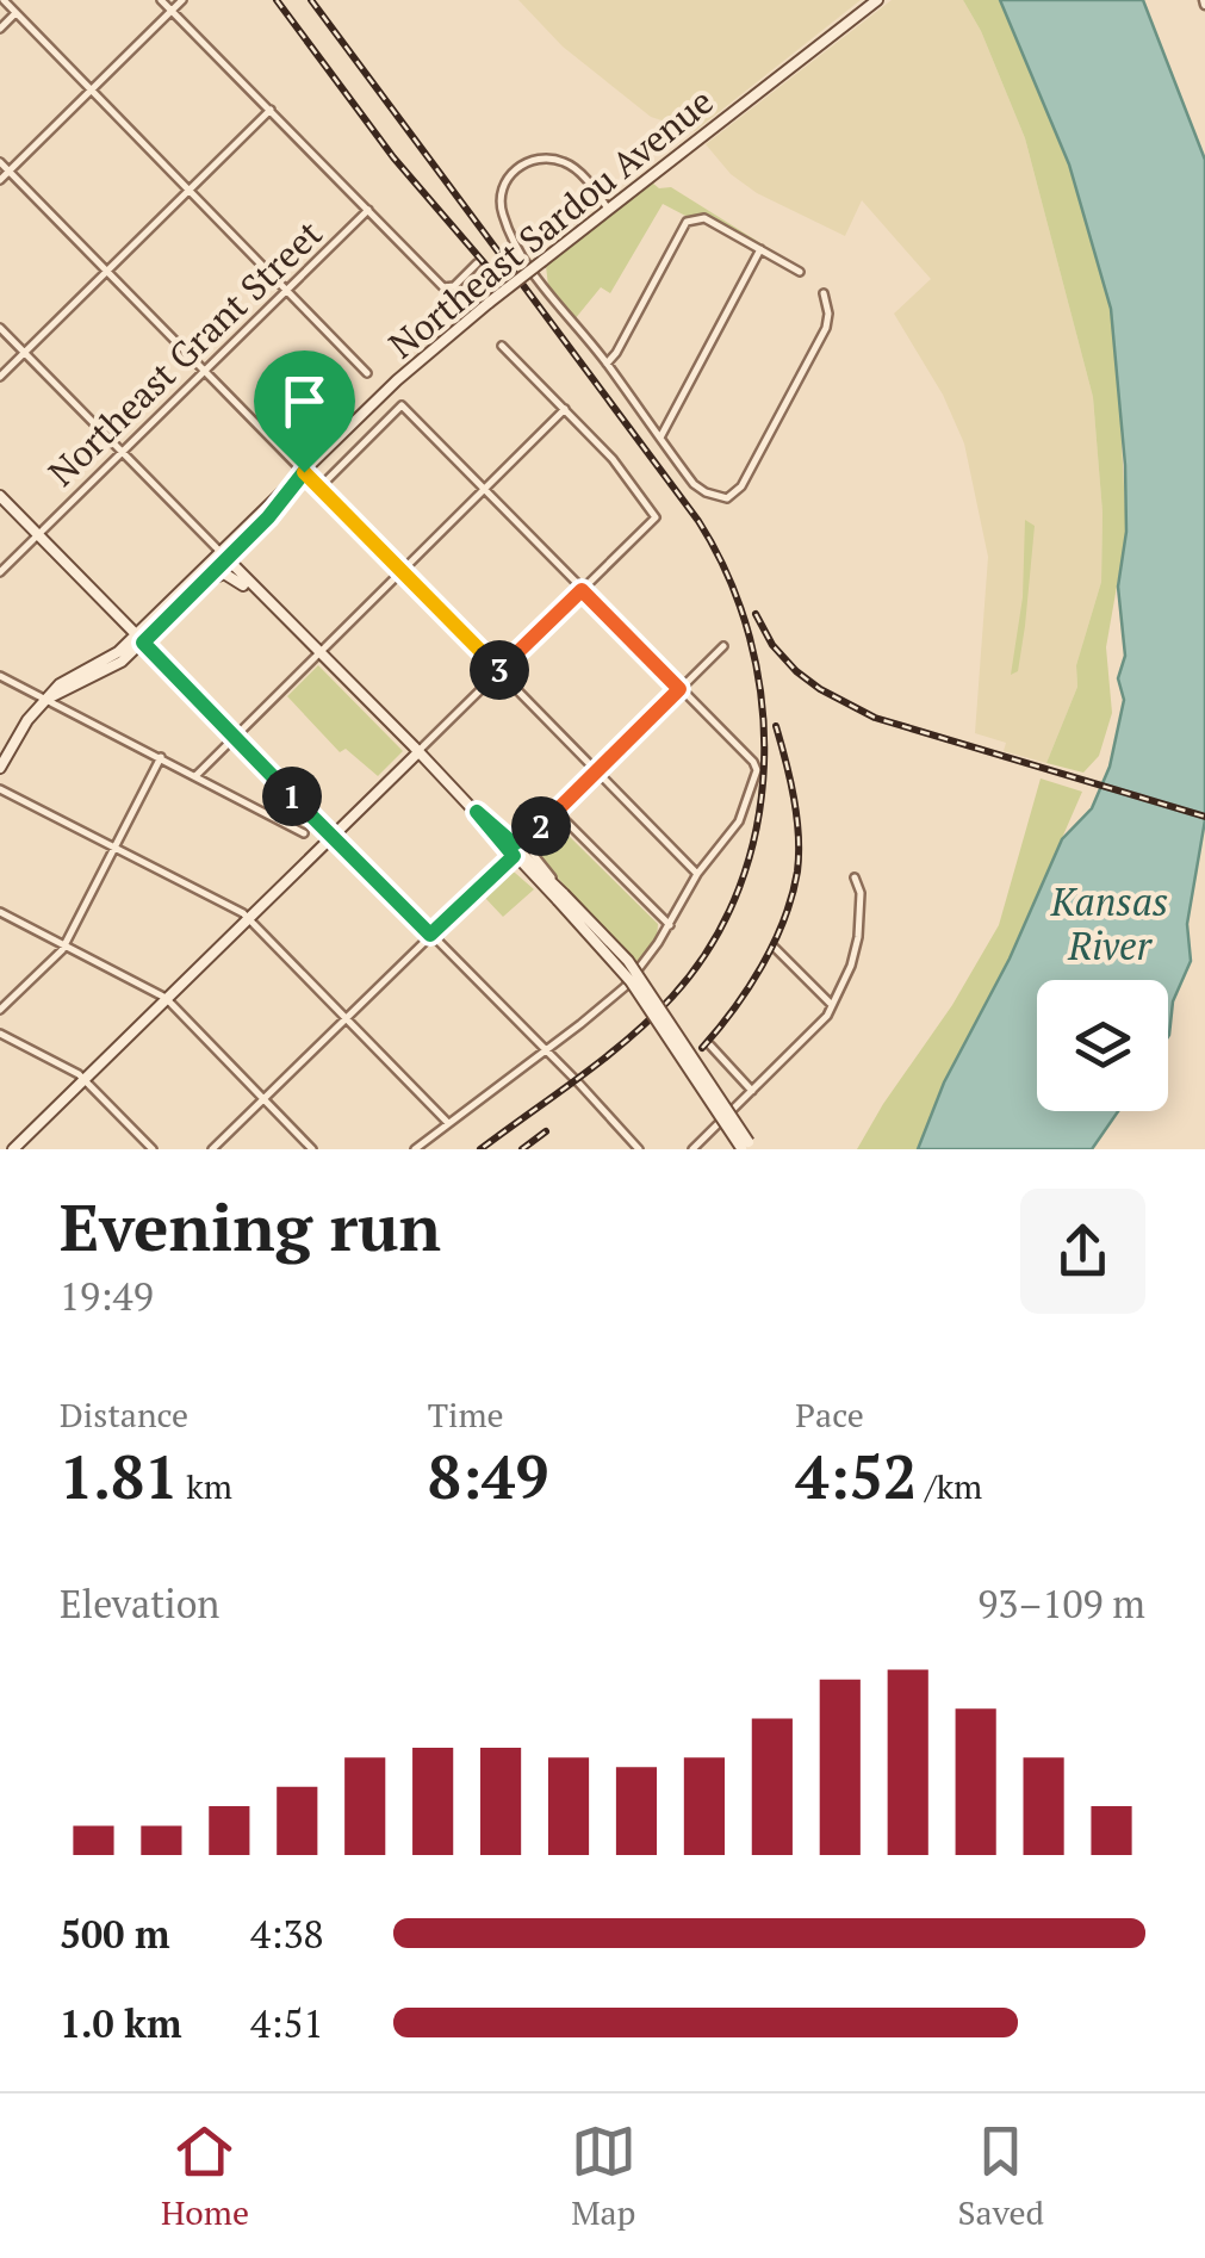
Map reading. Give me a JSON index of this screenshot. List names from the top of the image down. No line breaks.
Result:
{"streets":{"main road":["Northeast Sardou Avenue"],"street":["Northeast Grant Street"]},"water":["Kansas River"],"page":{"pins":["3","1","2"],"heading":["Evening run","19:49"],"stats":[["Distance","1.81 km"],["Time","8:49"],["Pace","4:52 /km"]],"chart":["Elevation","93–109 m"],"list":[{"name":"500 m","note":"4:38"},{"name":"1.0 km","note":"4:51"}],"tabs":["Home","Map","Saved"]}}
